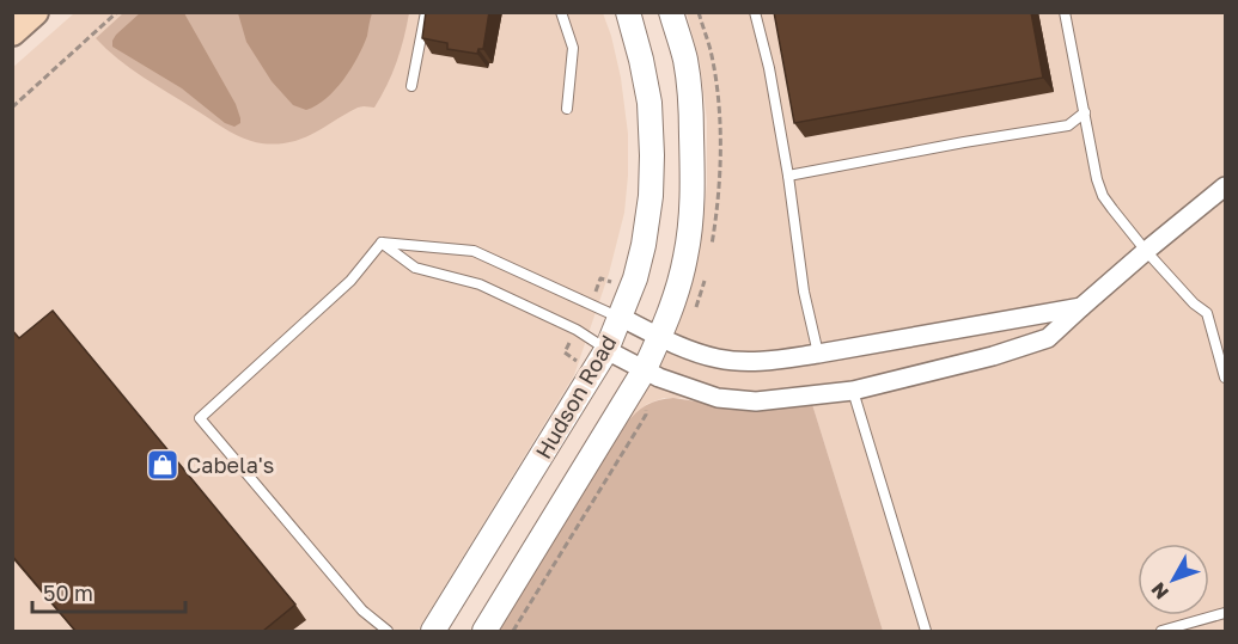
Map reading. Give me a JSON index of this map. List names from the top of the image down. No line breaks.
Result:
{"streets":{"street":["Hudson Road"]},"places":{"shop":["Cabela's"]},"scale_bar":"50 m","north":"bottom left"}
